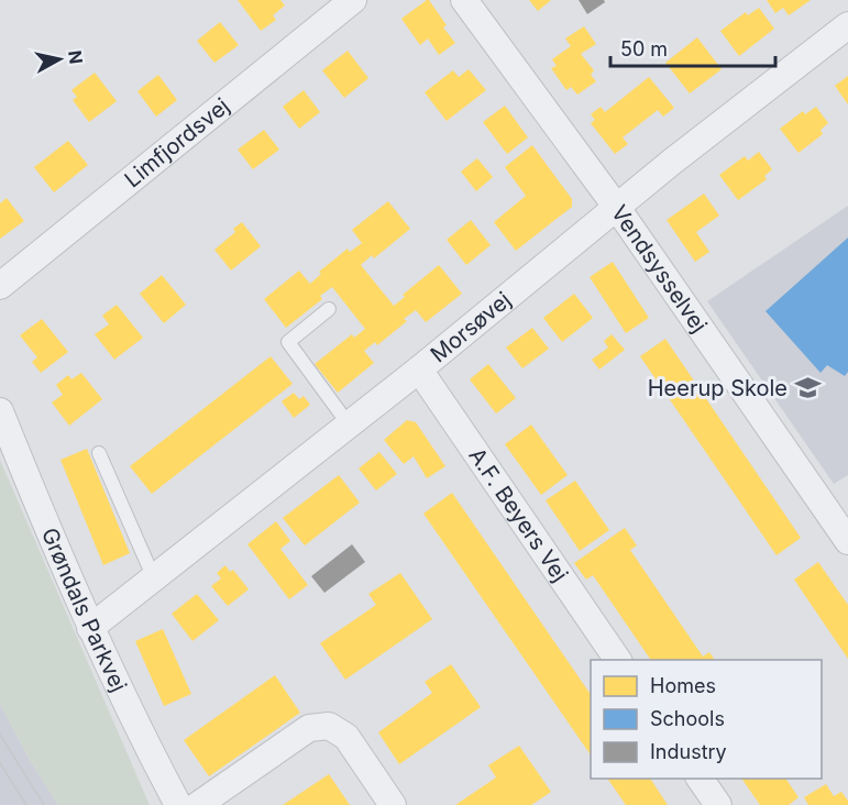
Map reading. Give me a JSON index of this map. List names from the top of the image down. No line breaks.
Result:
{"streets":{"street":["Limfjordsvej","Vendsysselvej","Morsøvej","A.F. Beyers Vej","Grøndals Parkvej"]},"crossings":[["Vendsysselvej","Morsøvej"],["Morsøvej","A.F. Beyers Vej"],["Morsøvej","Grøndals Parkvej"]],"places":{"school or university":["Heerup Skole"]},"legend":["Homes","Schools","Industry"],"scale_bar":"50 m","north":"right"}
